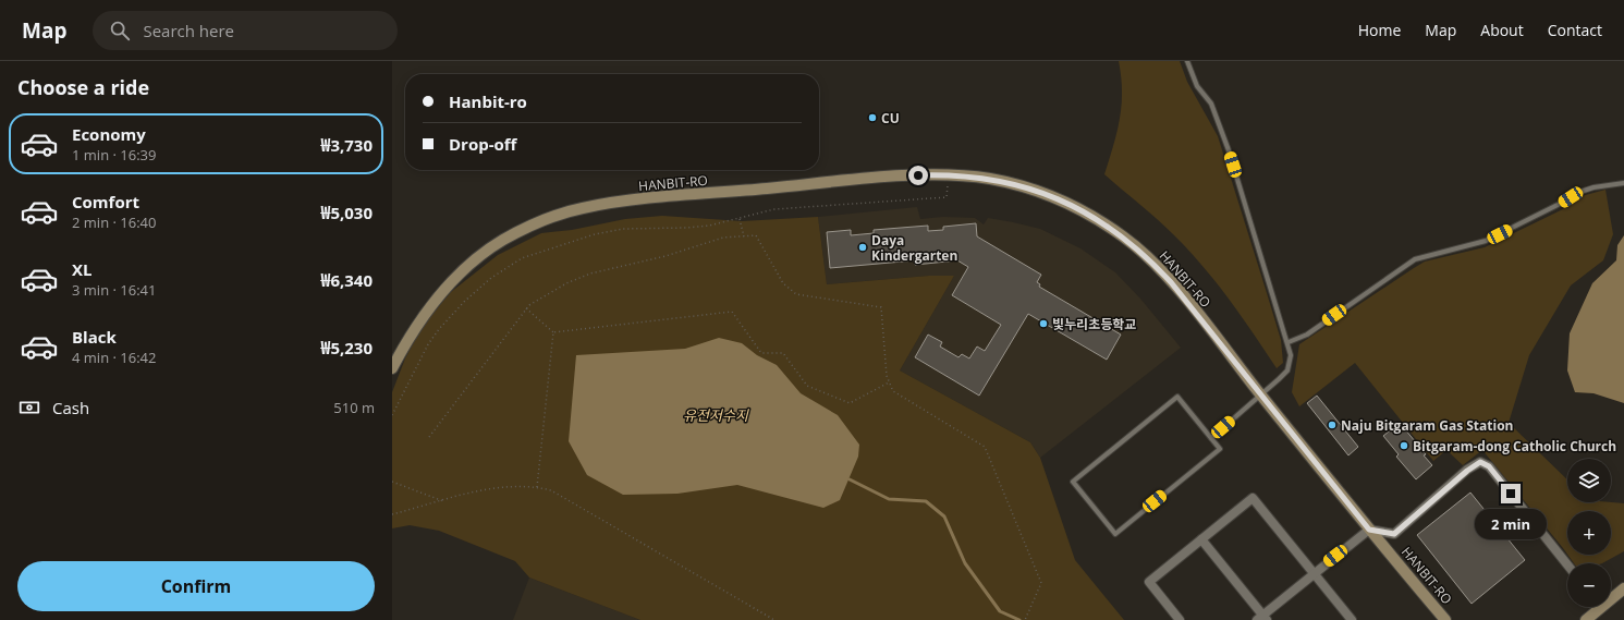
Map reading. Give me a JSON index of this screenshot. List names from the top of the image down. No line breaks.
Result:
{"streets":{"street":["HANBIT-RO"]},"water":["유전저수지"],"places":["CU","Daya Kindergarten","빛누리초등학교","Naju Bitgaram Gas Station","Bitgaram-dong Catholic Church"],"page":{"header":"Map","search":"Search here","nav":["Home","Map","About","Contact"],"heading":"Choose a ride","banner":["Hanbit-ro","Drop-off"],"list":[{"name":"Economy","note":"1 min · 16:39","value":"₩3,730"},{"name":"Comfort","note":"2 min · 16:40","value":"₩5,030"},{"name":"XL","note":"3 min · 16:41","value":"₩6,340"},{"name":"Black","note":"4 min · 16:42","value":"₩5,230"}],"pay":["Cash","510 m"],"map_buttons":["+","−"],"bubble":"2 min","buttons":"Confirm"}}
